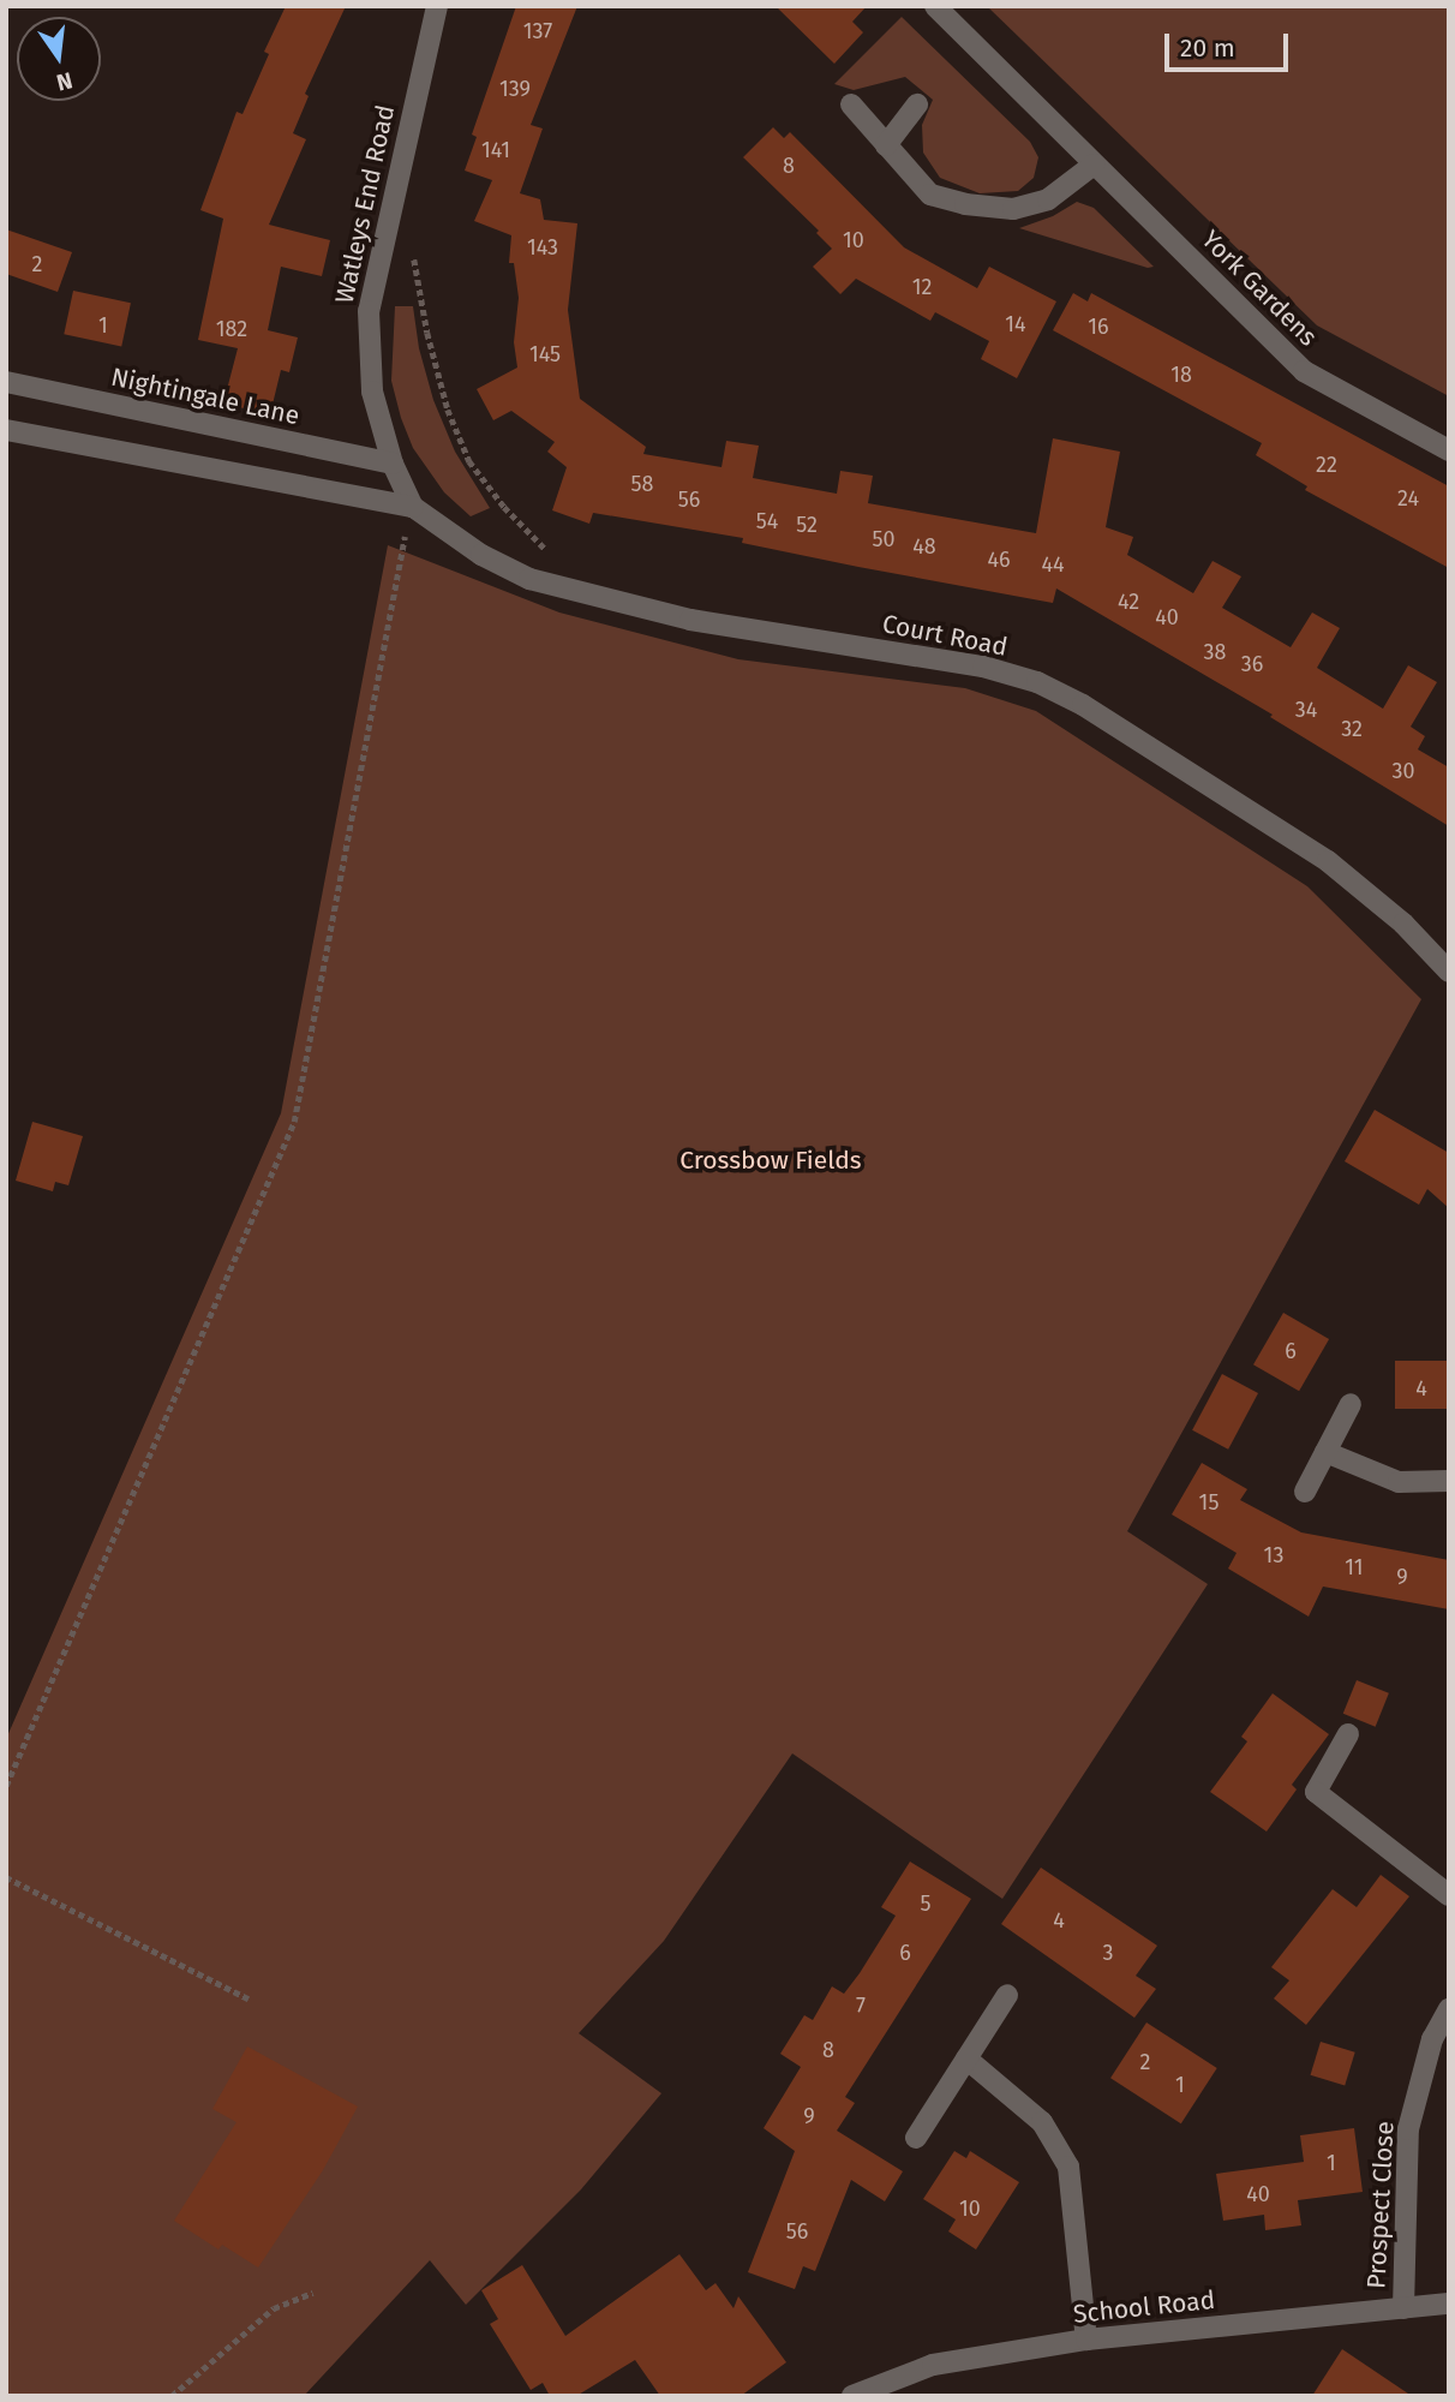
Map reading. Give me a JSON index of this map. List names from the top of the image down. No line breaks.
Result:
{"streets":{"street":["Watleys End Road","York Gardens","Nightingale Lane","Court Road","Prospect Close","School Road"]},"crossings":[["Watleys End Road","Nightingale Lane"],["Watleys End Road","Court Road"],["Nightingale Lane","Court Road"],["Prospect Close","School Road"]],"parks":["Crossbow Fields"],"house_numbers":["137","139","141","8","10","143","2","12","14","1","16","182","145","18","22","58","24","56","54","52","50","48","46","44","42","40","38","36","34","32","30","6","4","15","13","11","9","5","4","6","3","7","8","2","1","9","1","40","10","56"],"scale_bar":"20 m","north":"bottom"}
